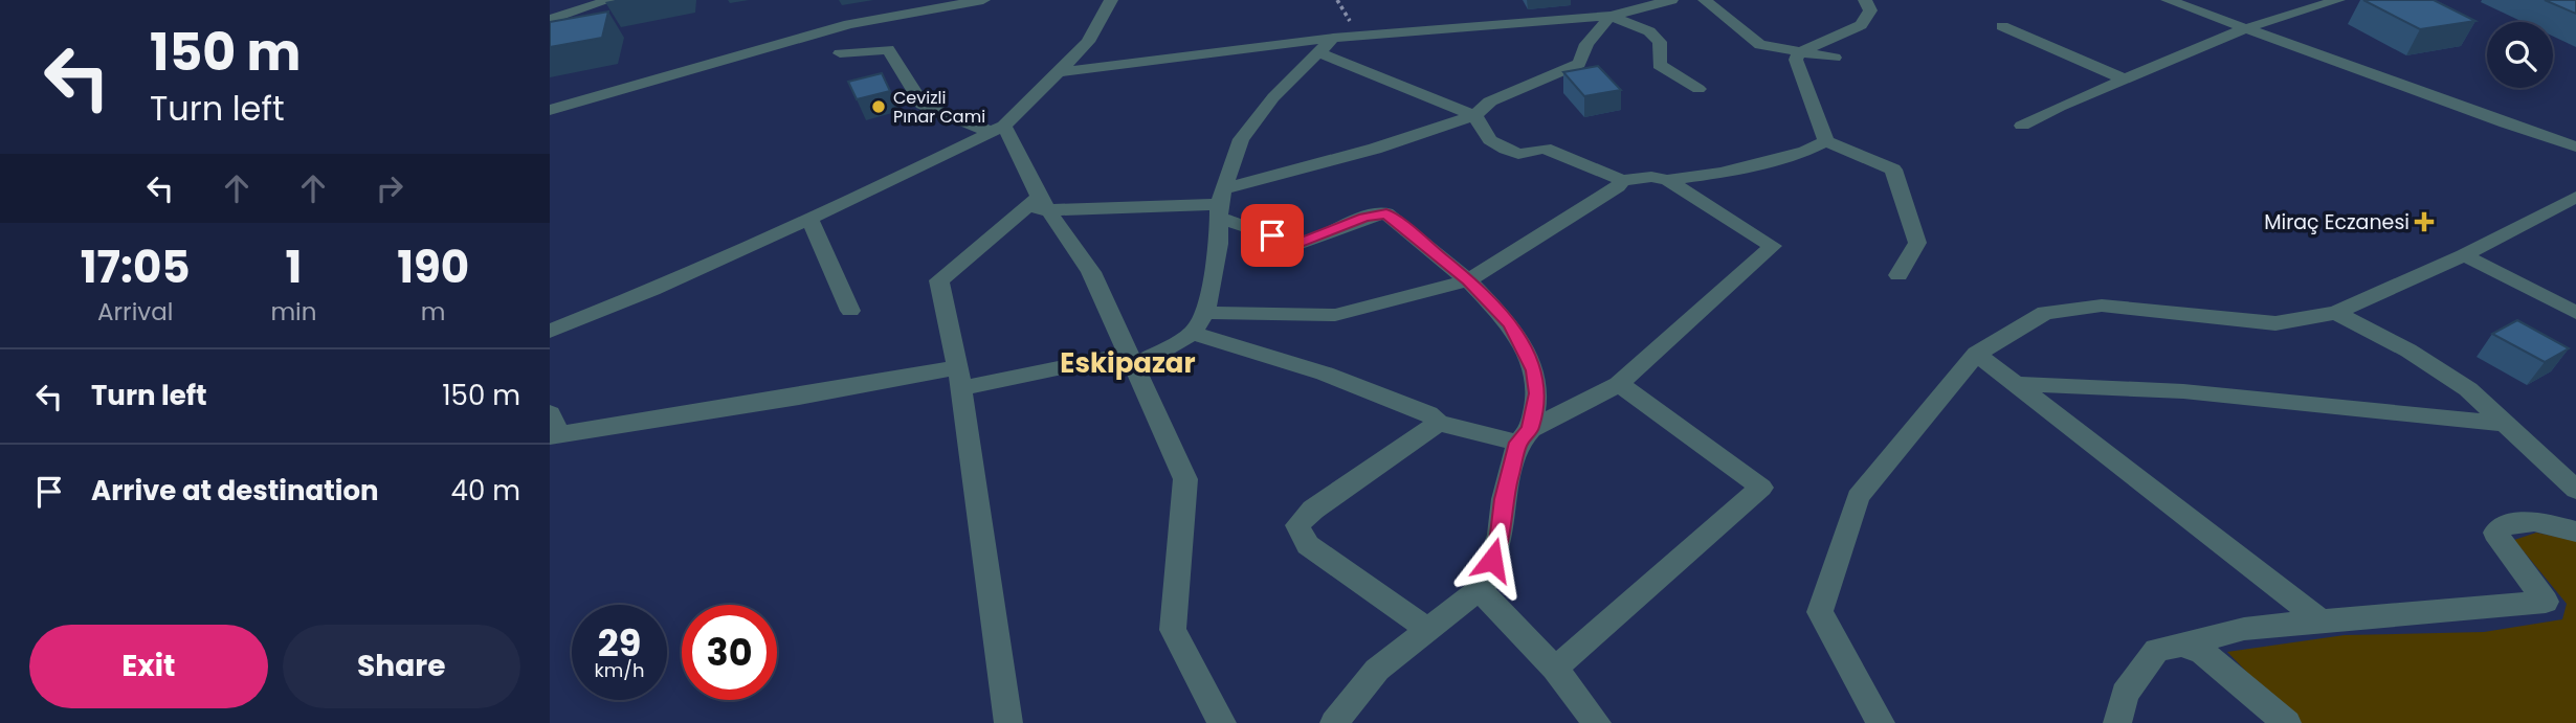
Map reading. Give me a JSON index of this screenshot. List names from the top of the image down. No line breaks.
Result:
{"districts":["Eskipazar"],"places":{"other":["Cevizli Pınar Cami"],"health":["Miraç Eczanesi"]},"page":{"turn":["150 m","Turn left"],"eta":["17:05","Arrival","1","min","190","m"],"list":[{"name":"Turn left","value":"150 m"},{"name":"Arrive at destination","value":"40 m"}],"speed":"29 km/h","limit":"30","buttons":["Exit","Share"]}}
